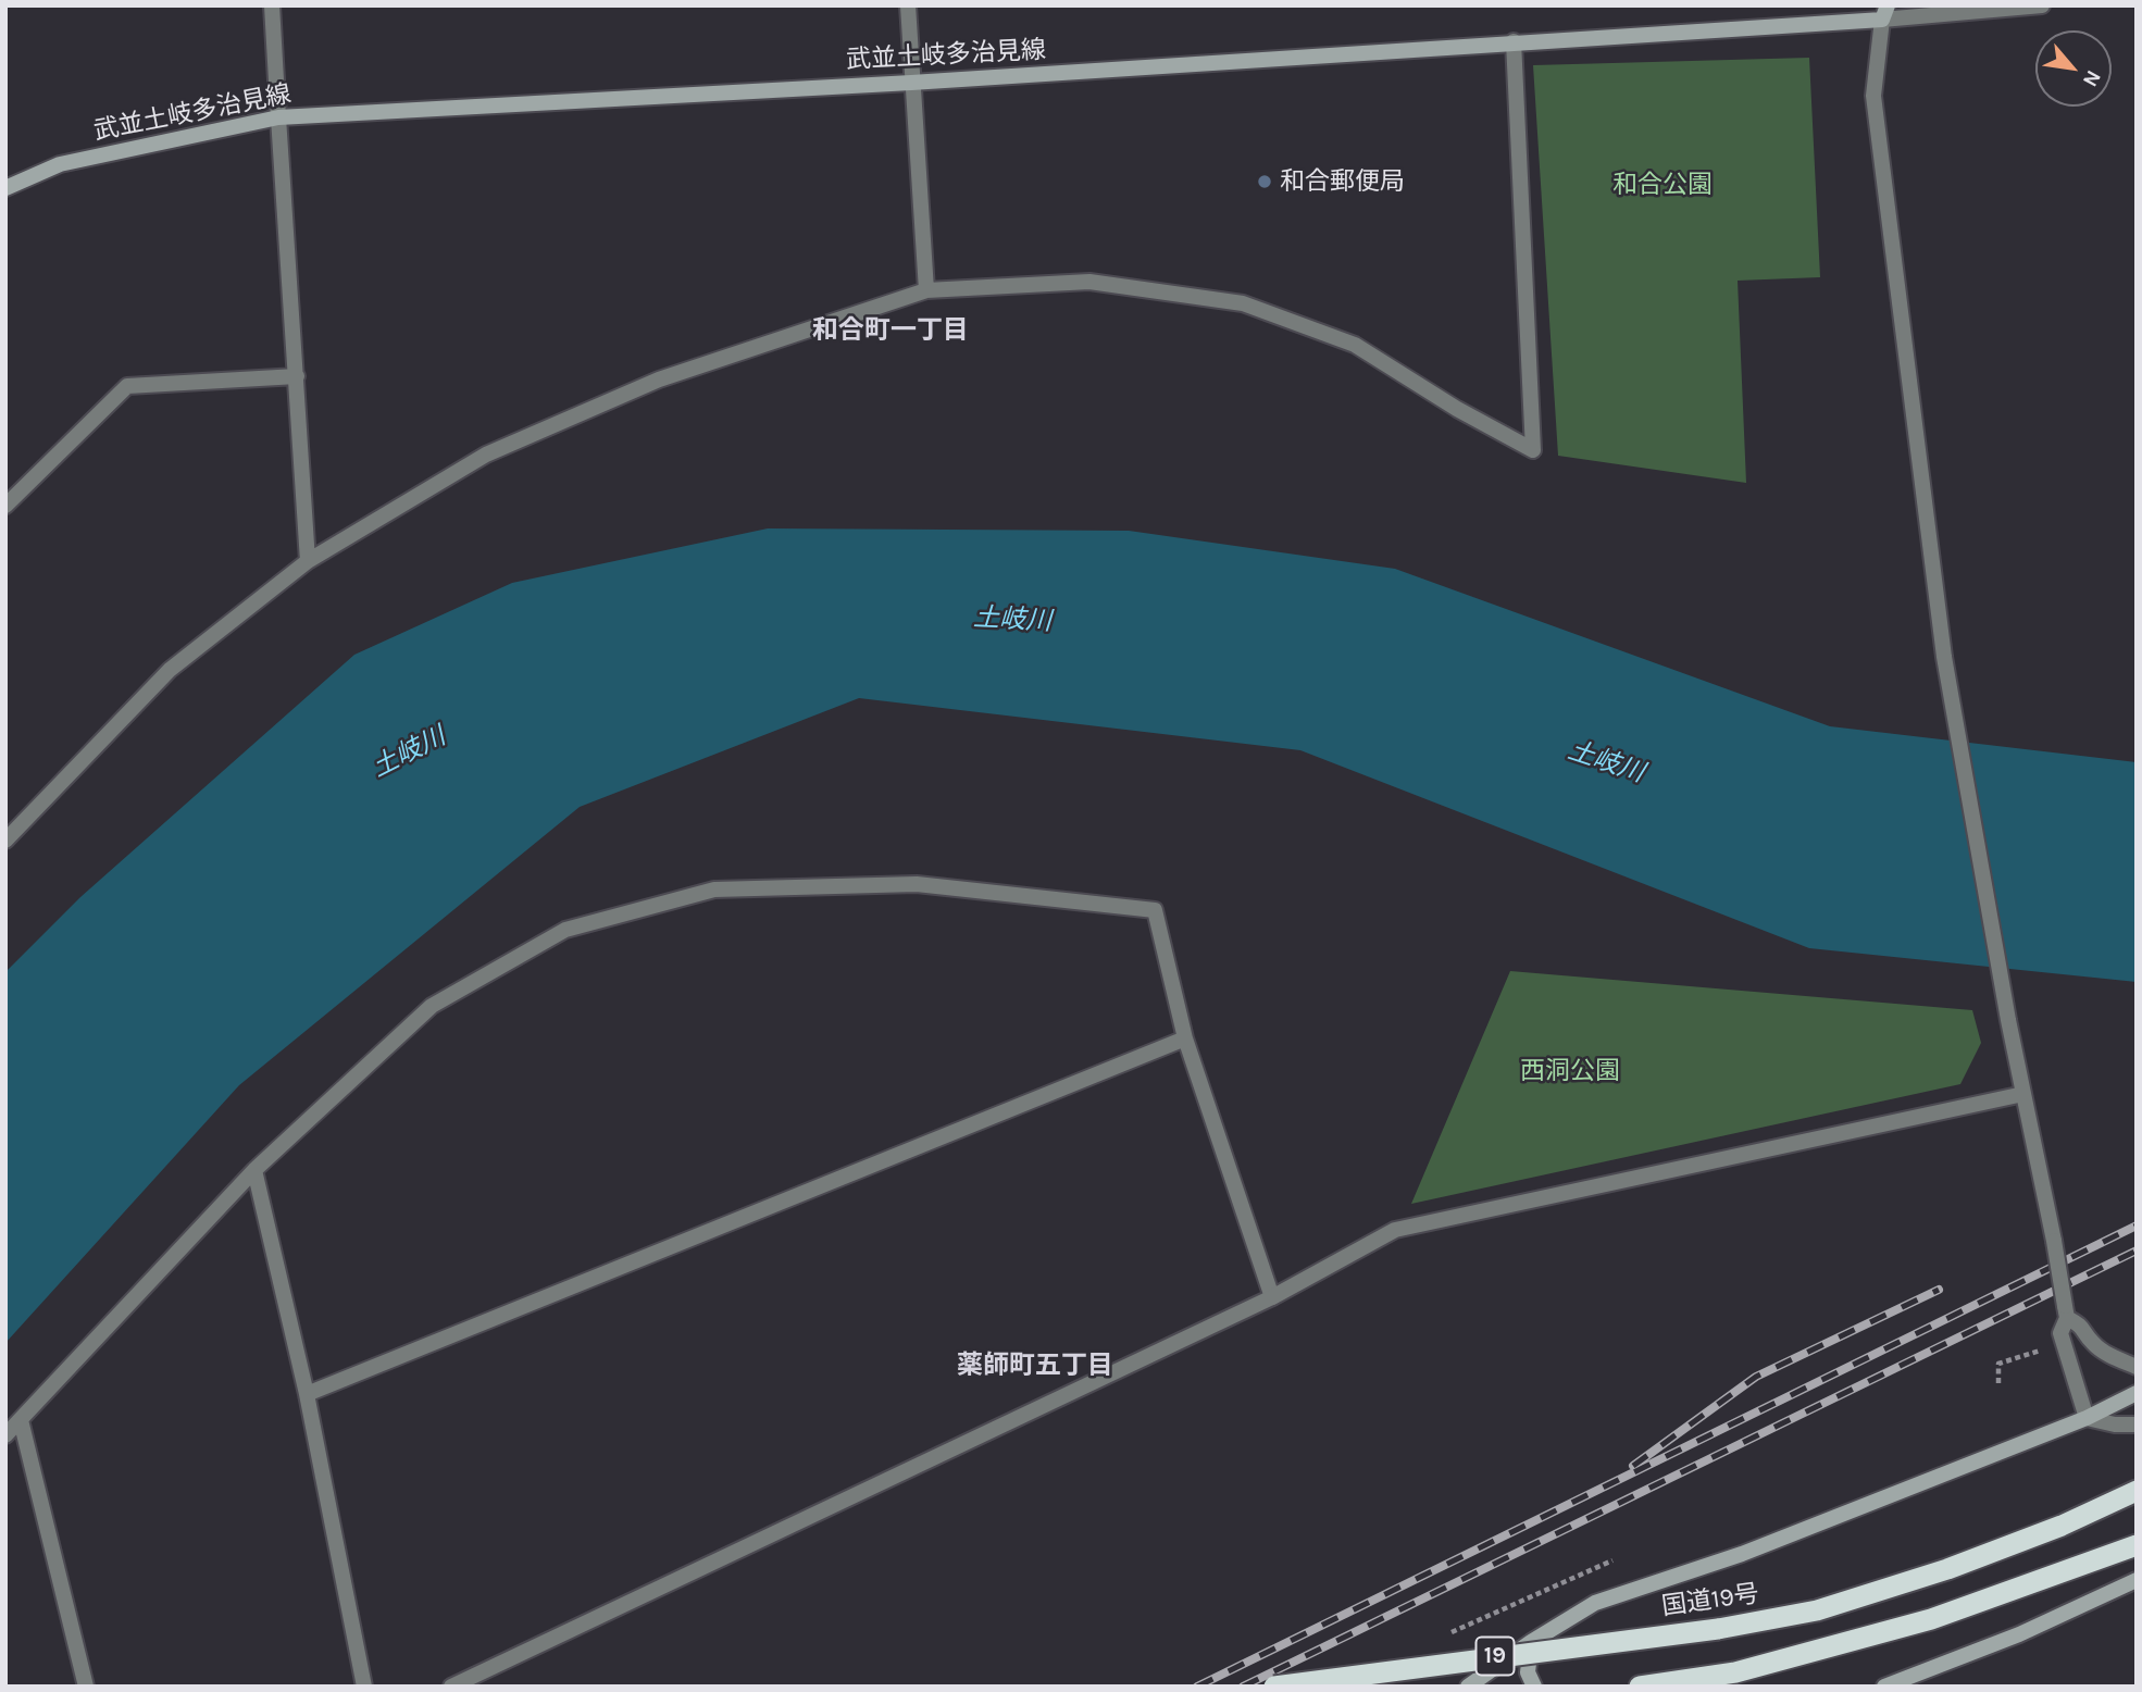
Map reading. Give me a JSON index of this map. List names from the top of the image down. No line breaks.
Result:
{"streets":{"highway":["国道19号","19"],"main road":["武並土岐多治見線"]},"districts":["和合町一丁目","薬師町五丁目"],"water":["土岐川"],"parks":["和合公園","西洞公園"],"places":["和合郵便局"],"north":"bottom right"}
